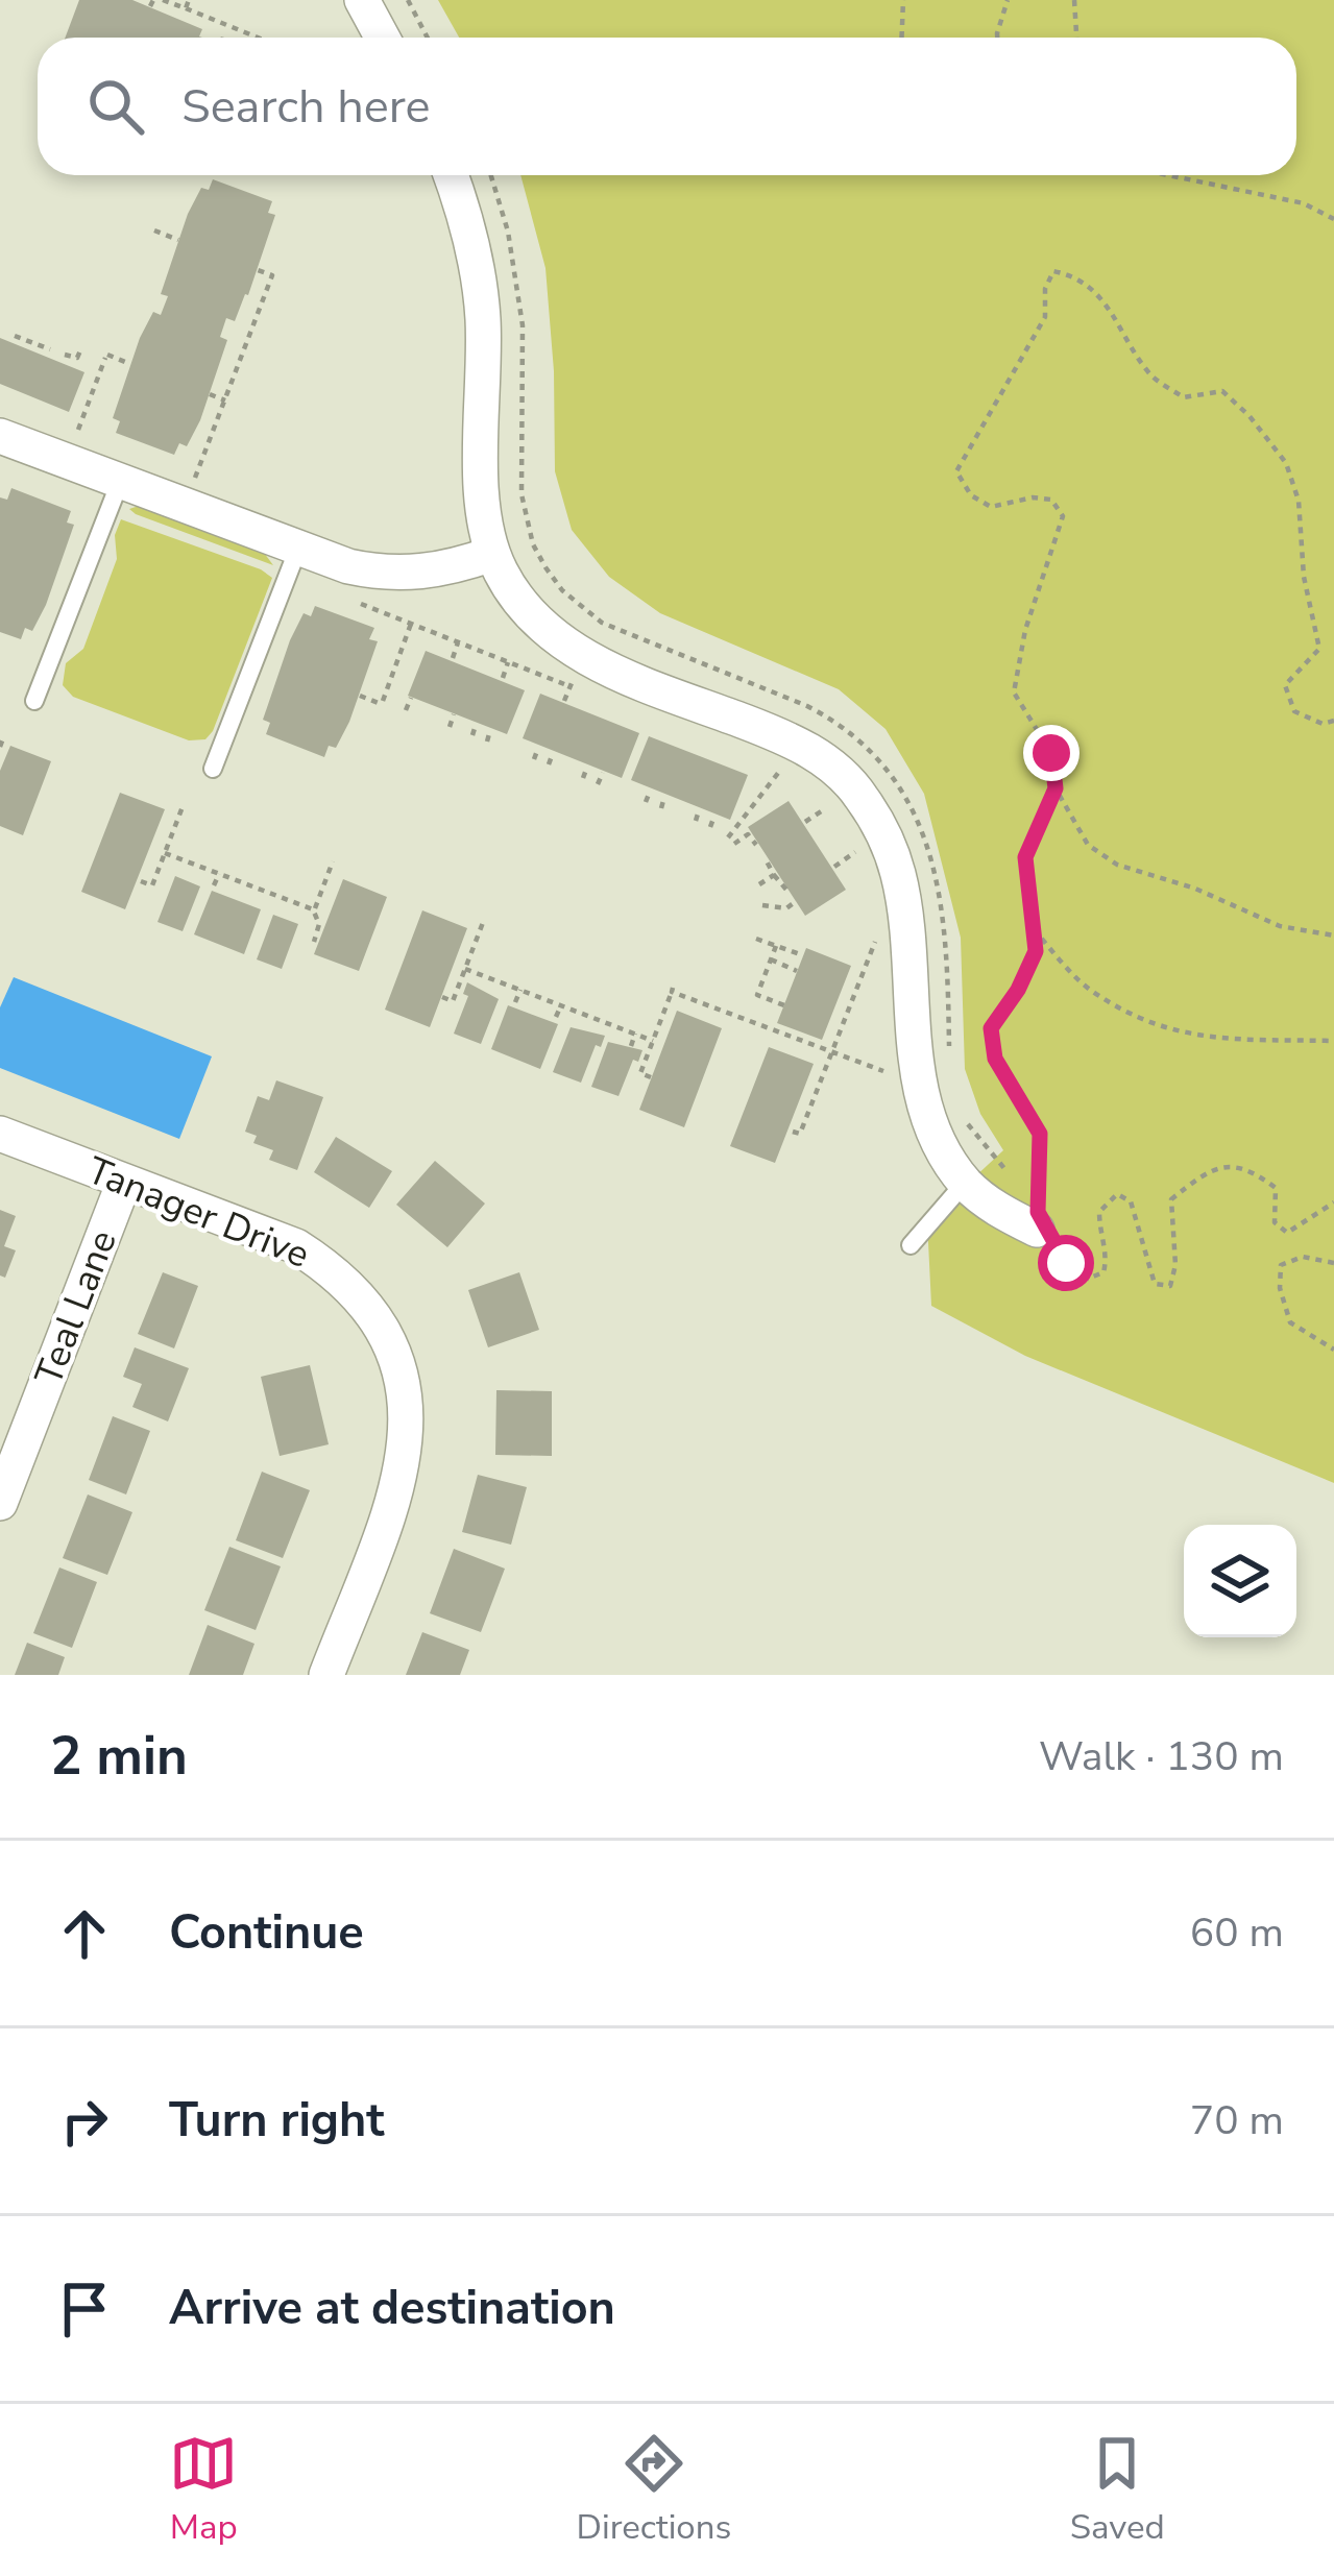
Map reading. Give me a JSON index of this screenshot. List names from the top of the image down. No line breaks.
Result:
{"streets":{"street":["Tanager Drive","Teal Lane"]},"crossings":[["Tanager Drive","Teal Lane"]],"page":{"search":"Search here","heading":["2 min","Walk · 130 m"],"list":[["Continue","60 m"],["Turn right","70 m"],"Arrive at destination"],"nav":["Map","Directions","Saved"]}}
